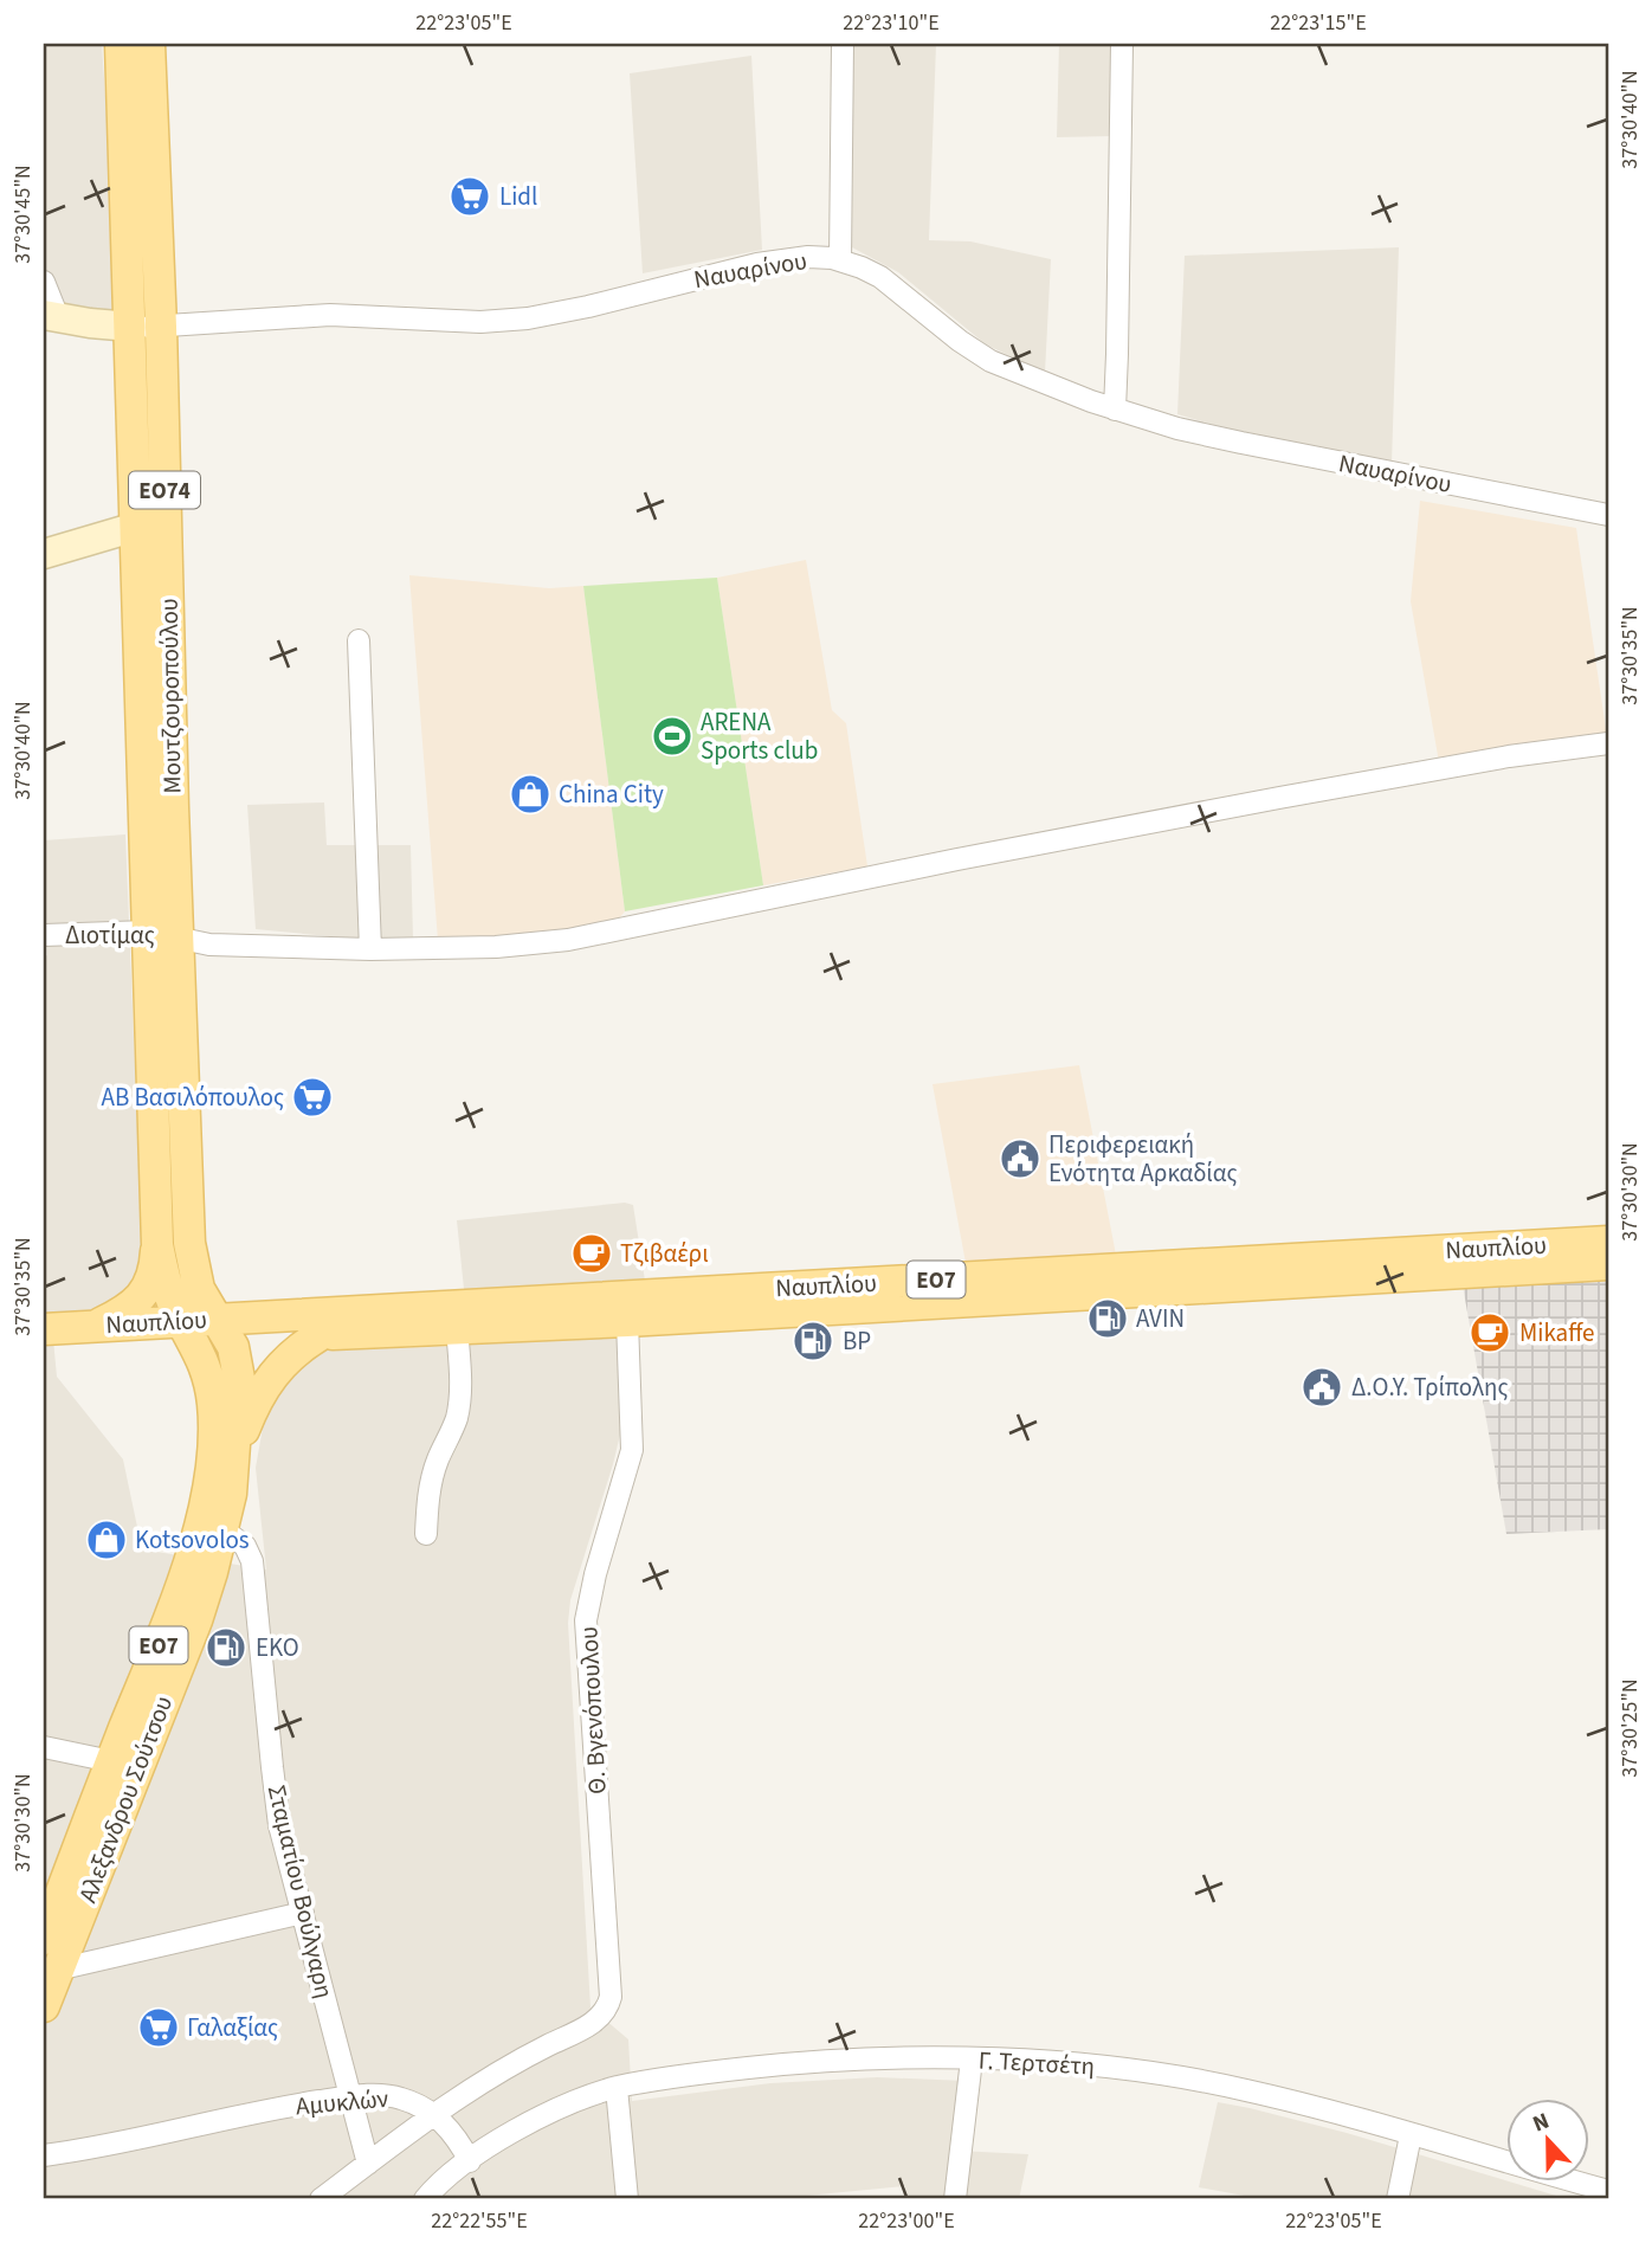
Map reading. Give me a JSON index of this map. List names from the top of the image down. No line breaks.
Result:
{"streets":{"main road":["ΕΟ74","Μουτζουροπούλου","Ναυπλίου","ΕΟ7","Αλεξανδρου Σούτσου"],"street":["Ναυαρίνου","Διοτίμας","Θ. Βγενόπουλου","Σταματίου Βούλγαρη","Γ. Τερτσέτη","Αμυκλών"]},"crossings":[["Ναυαρίνου","Μουτζουροπούλου"],["Μουτζουροπούλου","Διοτίμας"],["Μουτζουροπούλου","Ναυπλίου"],["Μουτζουροπούλου","Αλεξανδρου Σούτσου"],["Ναυπλίου","ΕΟ7"],["Ναυπλίου","Θ. Βγενόπουλου"],["Ναυπλίου","Αλεξανδρου Σούτσου"],["ΕΟ7","Αλεξανδρου Σούτσου"],["Θ. Βγενόπουλου","Αμυκλών"],["Αλεξανδρου Σούτσου","Σταματίου Βούλγαρη"],["Σταματίου Βούλγαρη","Αμυκλών"]],"places":{"supermarket":["Lidl","ΑΒ Βασιλόπουλος","Γαλαξίας"],"sports":["ARENA Sports club"],"shop":["China City","Kotsovolos"],"public building":["Περιφερειακή Ενότητα Αρκαδίας","Δ.Ο.Υ. Τρίπολης"],"cafe":["Τζιβαέρι","Mikaffe"],"fuel station":["AVIN","BP","EKO"]},"north":"top","coordinates":["22°23'05\"E","22°23'10\"E","22°23'15\"E","37°30'40\"N","37°30'45\"N","37°30'35\"N","37°30'30\"N","37°30'25\"N","22°22'55\"E","22°23'00\"E"]}
